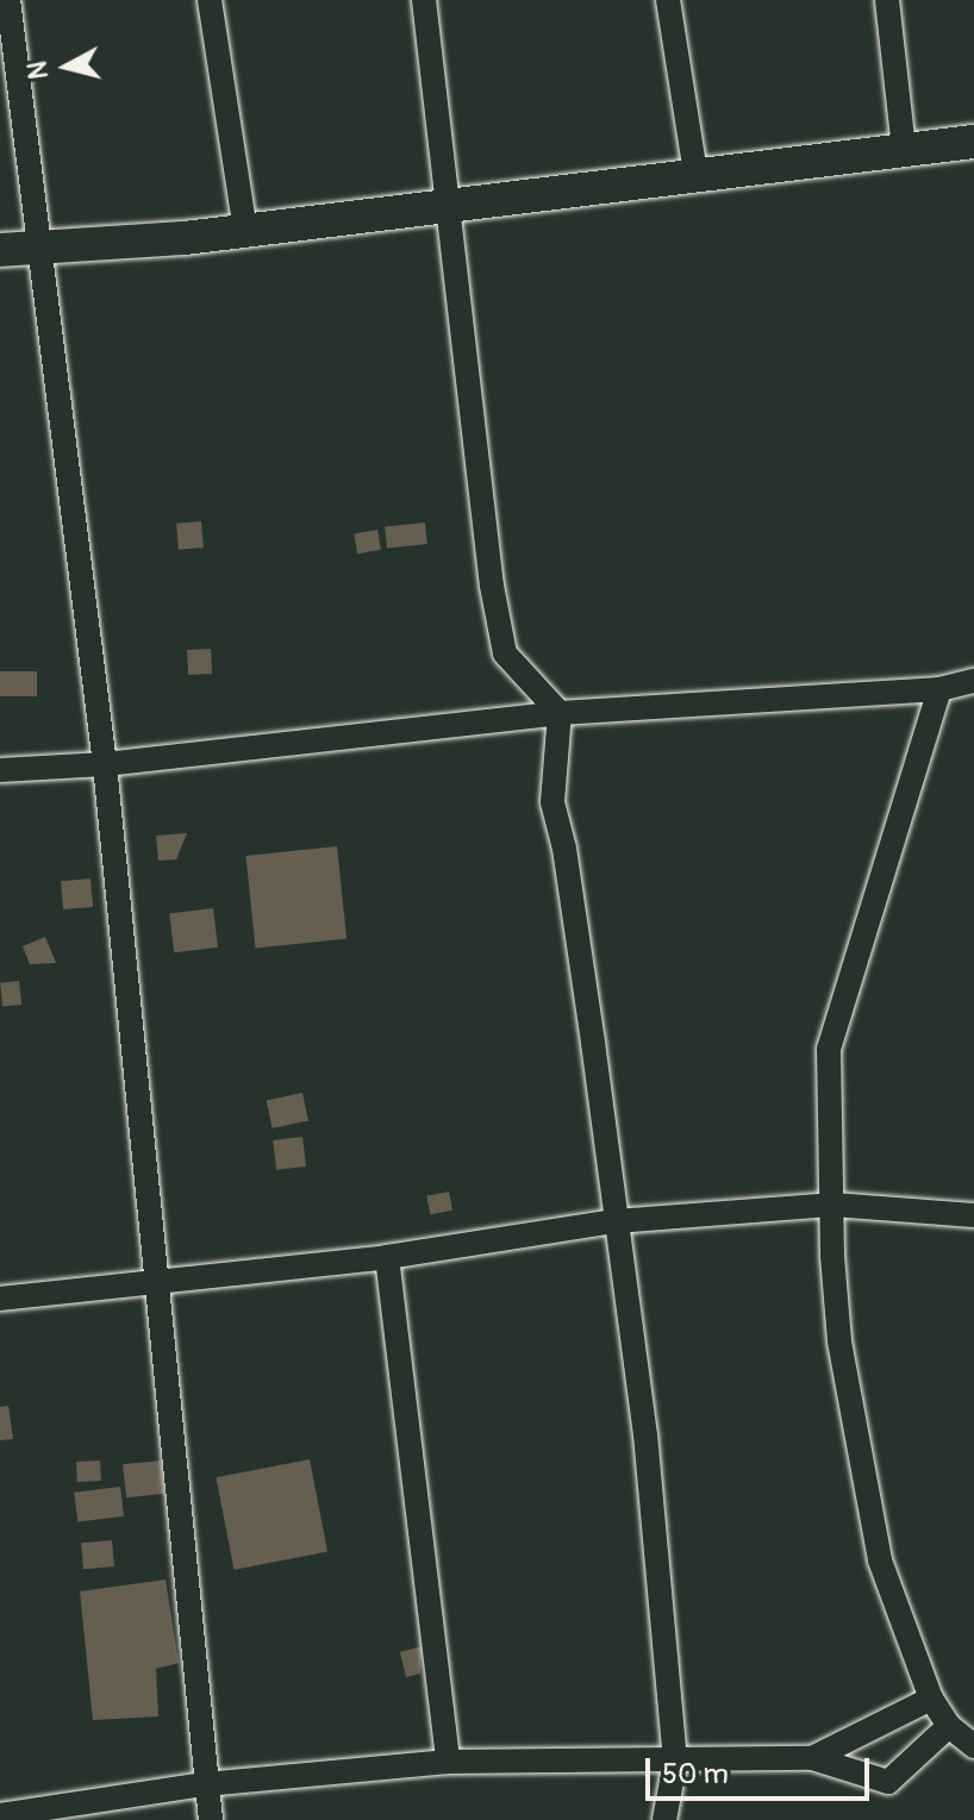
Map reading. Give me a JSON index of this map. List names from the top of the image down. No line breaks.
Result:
{"scale_bar":"50 m","north":"left"}
